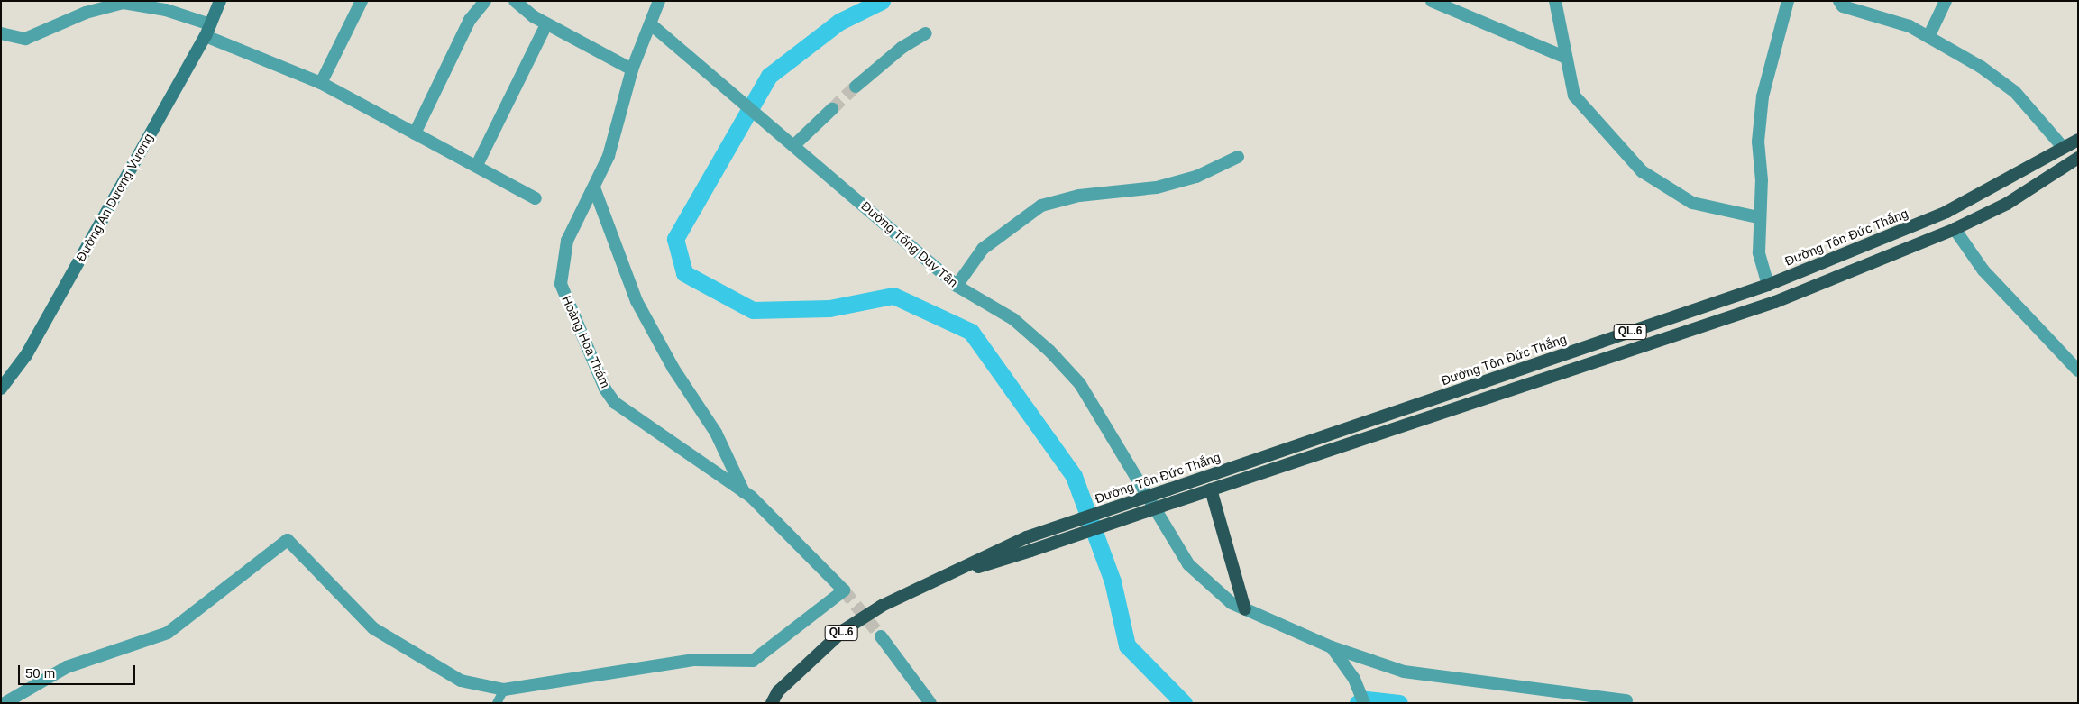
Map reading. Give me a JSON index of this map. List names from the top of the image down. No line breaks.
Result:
{"streets":{"highway":["Đường Tôn Đức Thắng","QL.6"],"main road":["Đường An Dương Vương"],"street":["Đường Tống Duy Tân","Hoàng Hoa Thám"]},"crossings":[["Đường Tống Duy Tân","Hoàng Hoa Thám"]],"scale_bar":"50 m"}
